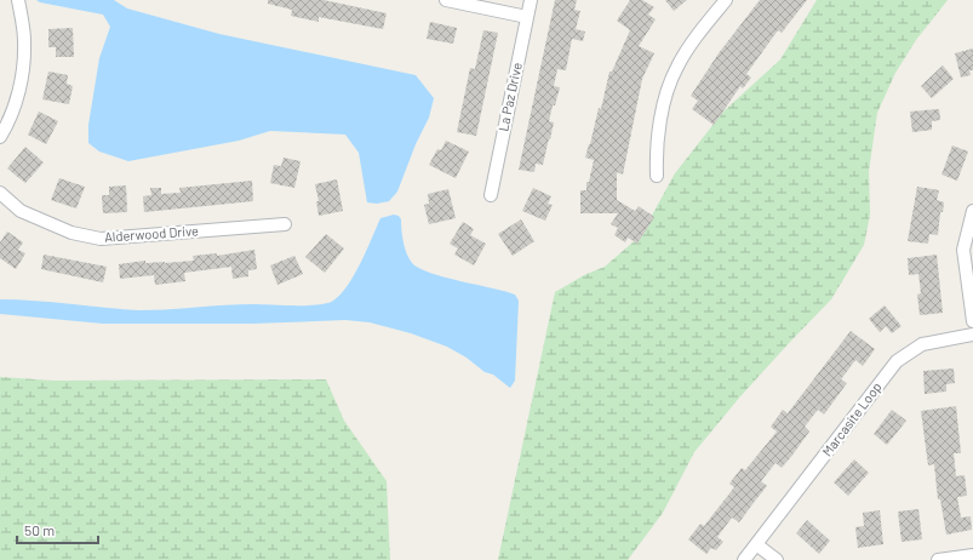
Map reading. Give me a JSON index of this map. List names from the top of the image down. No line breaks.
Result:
{"streets":{"street":["La Paz Drive","Alderwood Drive","Marcasite Loop"]},"scale_bar":"50 m"}
